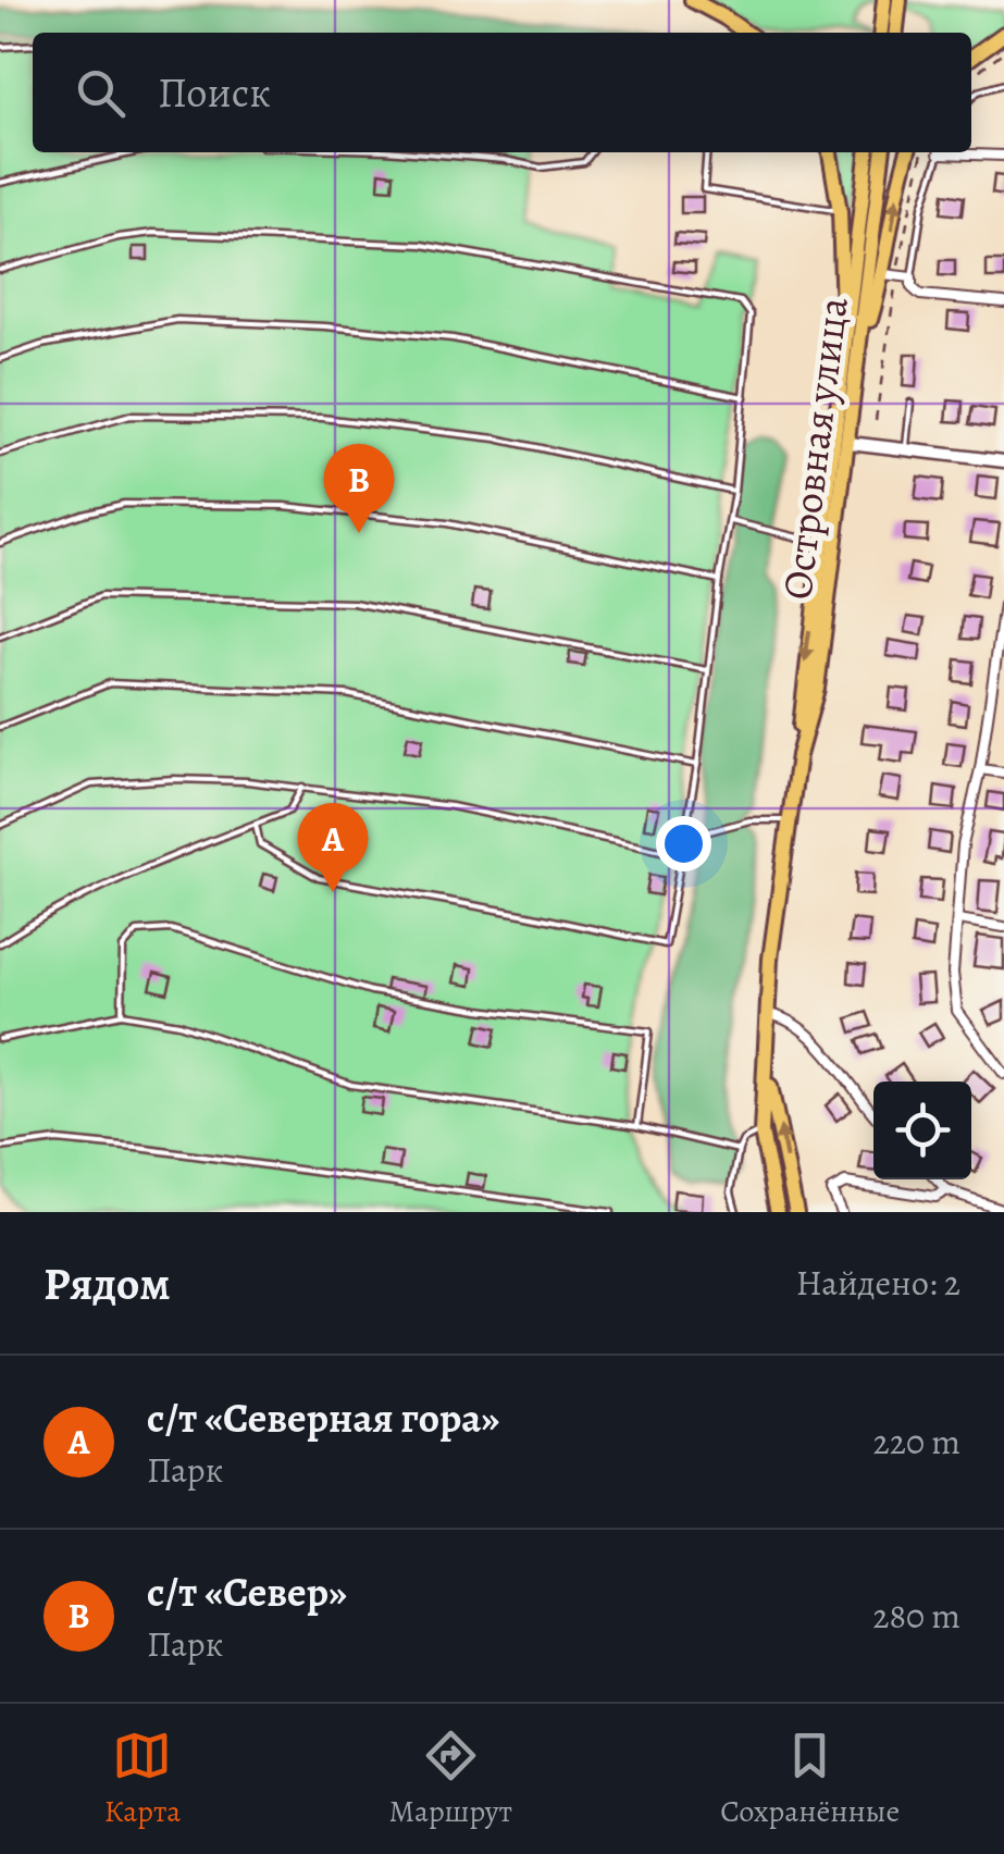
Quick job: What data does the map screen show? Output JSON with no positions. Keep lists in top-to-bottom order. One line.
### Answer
{"streets":{"main road":["Островная улица"]},"page":{"search":"Поиск","pins":["B","A"],"heading":["Рядом","Найдено: 2"],"list":[{"mark":"A","name":"с/т «Северная гора»","note":"Парк","value":"220 m"},{"mark":"B","name":"с/т «Север»","note":"Парк","value":"280 m"}],"nav":["Карта","Маршрут","Сохранённые"]}}
